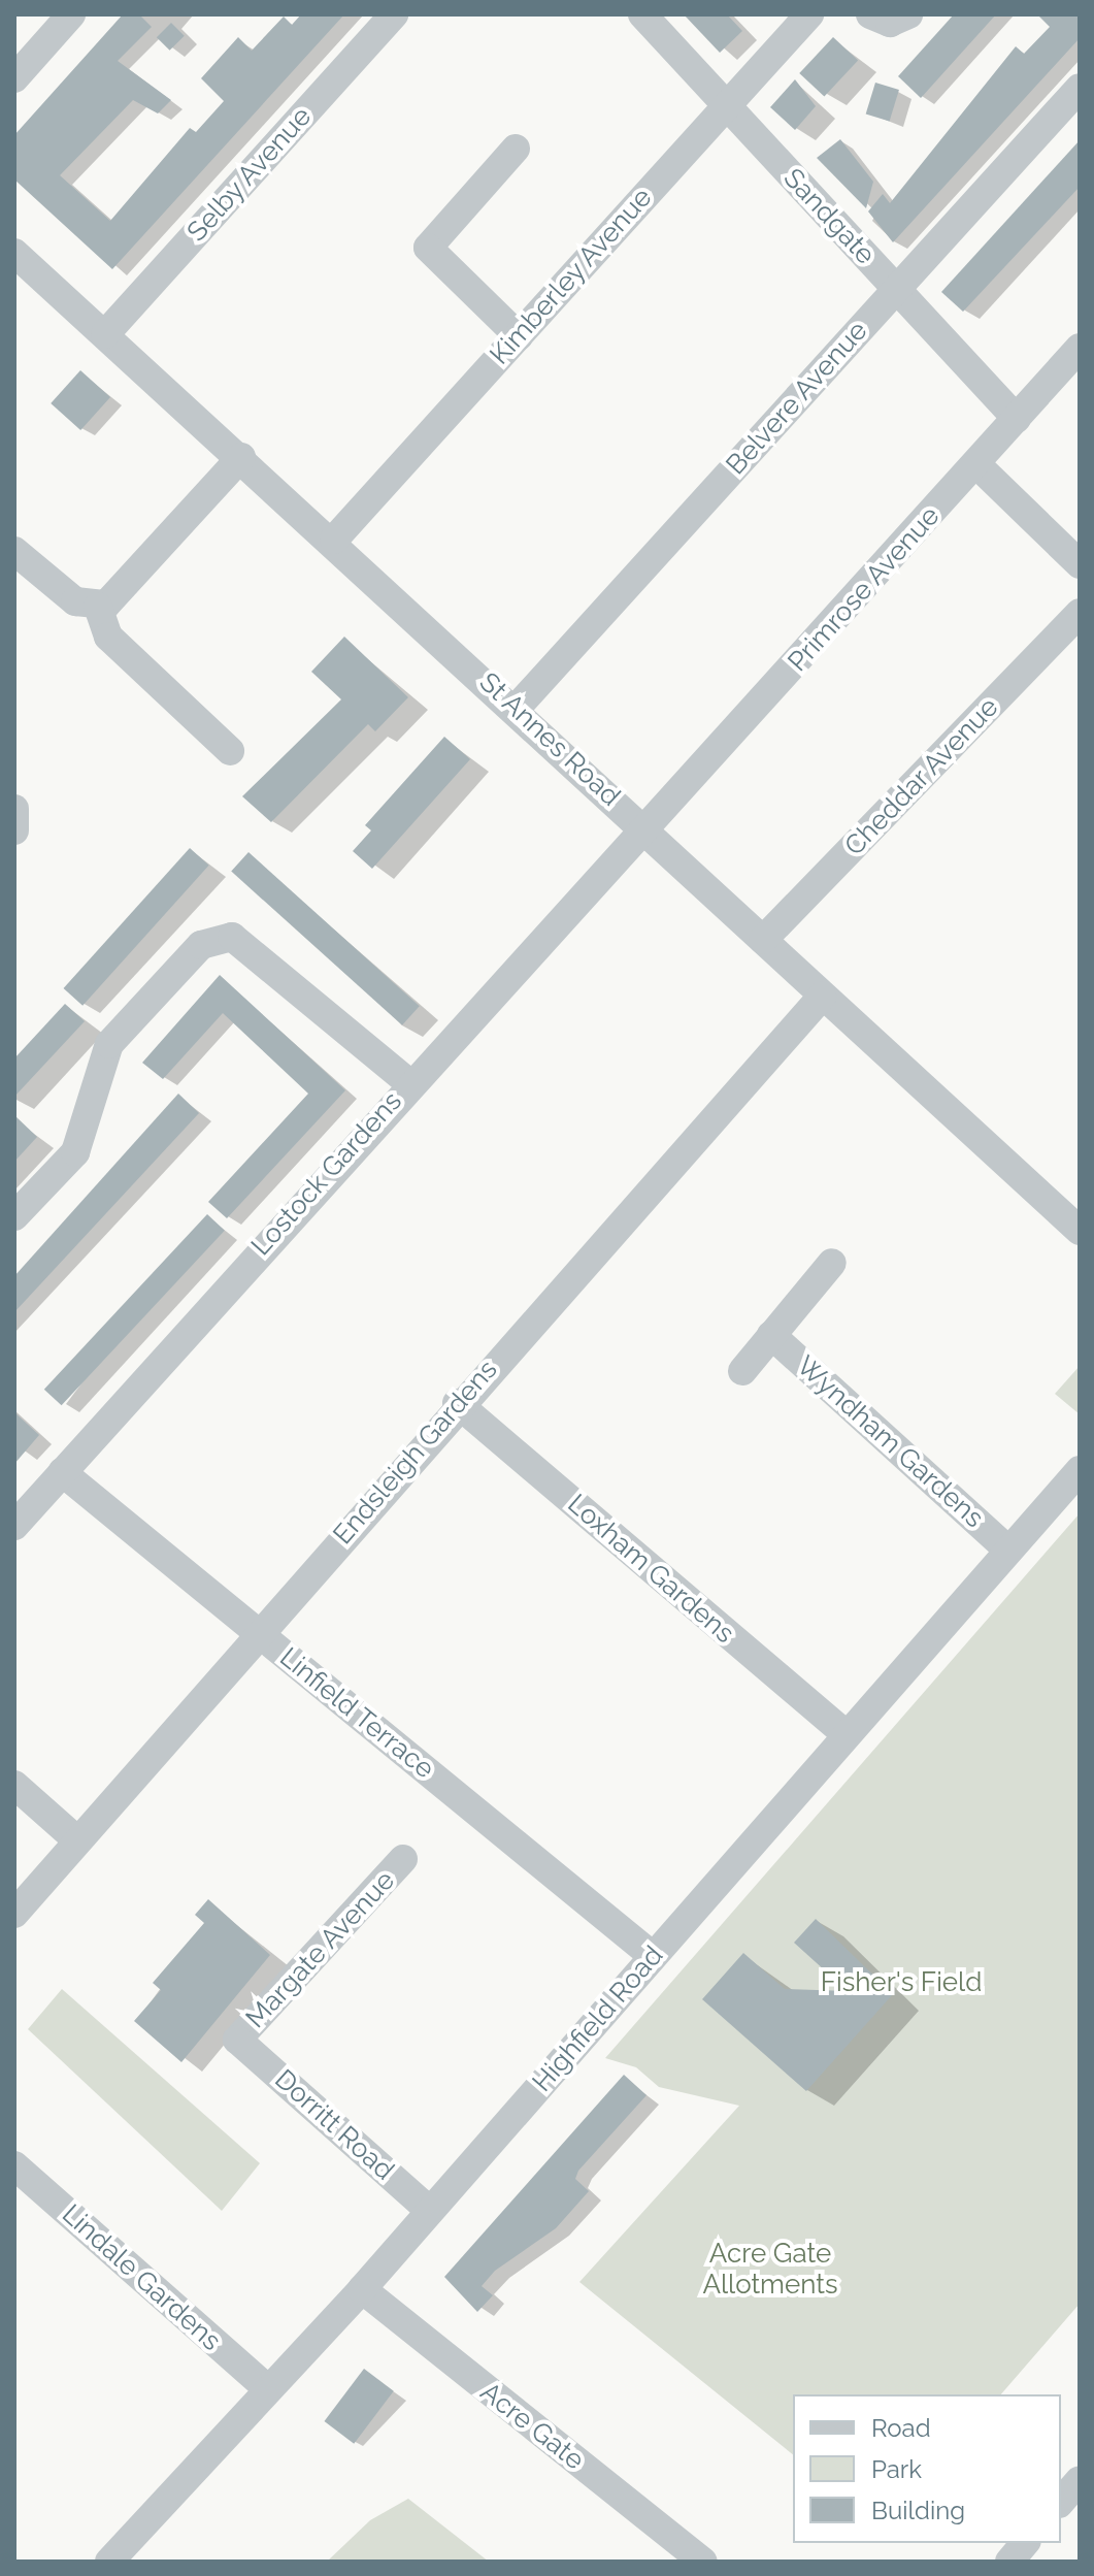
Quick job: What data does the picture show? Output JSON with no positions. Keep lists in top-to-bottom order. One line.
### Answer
{"streets":{"street":["Selby Avenue","Sandgate","Kimberley Avenue","Belvere Avenue","Primrose Avenue","St Annes Road","Cheddar Avenue","Lostock Gardens","Wyndham Gardens","Endsleigh Gardens","Loxham Gardens","Linfield Terrace","Margate Avenue","Highfield Road","Dorritt Road","Lindale Gardens","Acre Gate"]},"crossings":[["Selby Avenue","St Annes Road"],["Sandgate","Kimberley Avenue"],["Sandgate","Belvere Avenue"],["Sandgate","Primrose Avenue"],["Kimberley Avenue","St Annes Road"],["Belvere Avenue","St Annes Road"],["Primrose Avenue","St Annes Road"],["Primrose Avenue","Lostock Gardens"],["St Annes Road","Cheddar Avenue"],["St Annes Road","Lostock Gardens"],["St Annes Road","Endsleigh Gardens"],["Lostock Gardens","Linfield Terrace"],["Wyndham Gardens","Highfield Road"],["Endsleigh Gardens","Loxham Gardens"],["Endsleigh Gardens","Linfield Terrace"],["Loxham Gardens","Highfield Road"],["Linfield Terrace","Highfield Road"],["Margate Avenue","Dorritt Road"],["Highfield Road","Dorritt Road"],["Highfield Road","Lindale Gardens"],["Highfield Road","Acre Gate"]],"parks":["Fisher's Field","Acre Gate Allotments"],"legend":["Road","Park","Building"]}
